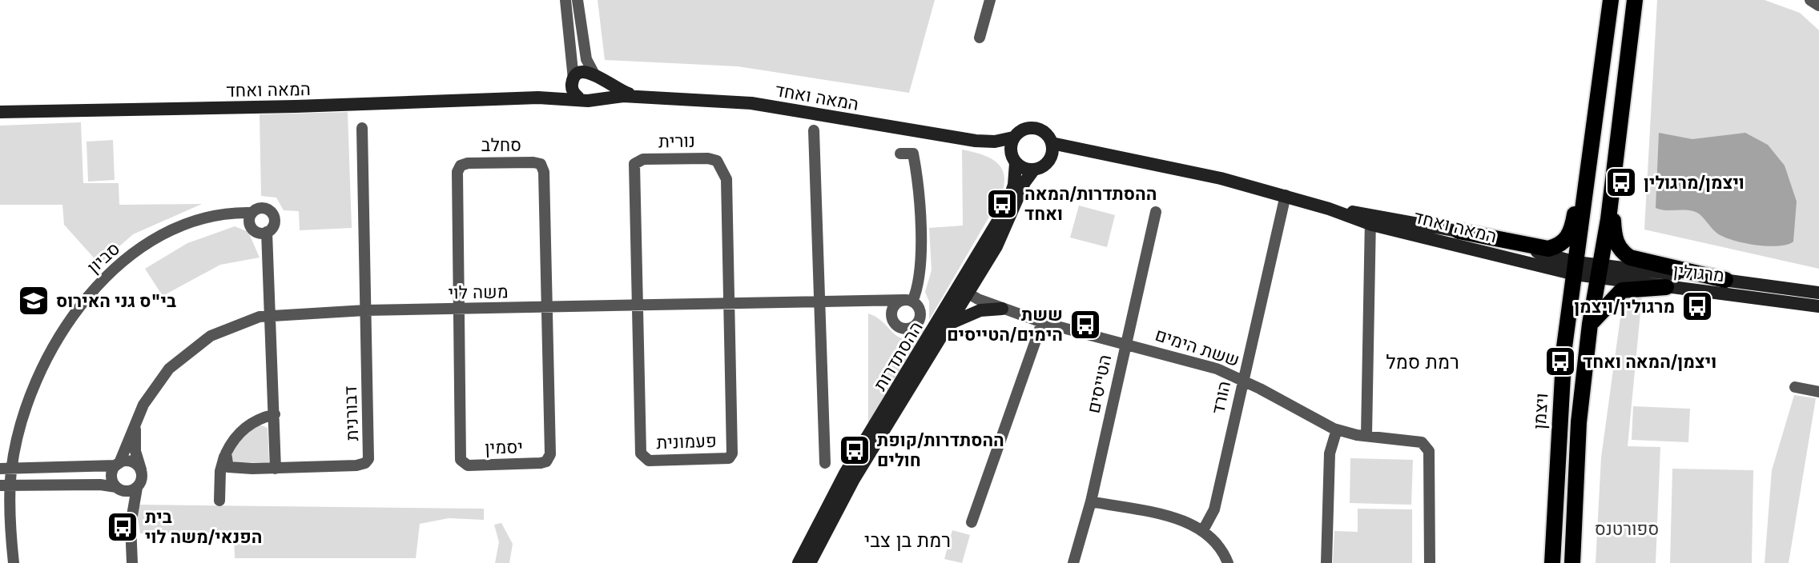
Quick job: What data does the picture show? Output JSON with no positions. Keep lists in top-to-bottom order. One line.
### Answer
{"streets":{"main road":["ויצמן"],"street":["המאה ואחד","נורית","סחלב","סביון","מרגולין","משה לוי","ששת הימים","ההסתדרות","הטייסים","הורד","דבורנית","פעמונית","יסמין"]},"crossings":[["המאה ואחד","מרגולין"],["המאה ואחד","ההסתדרות"],["המאה ואחד","הורד"],["המאה ואחד","ויצמן"],["נורית","משה לוי"],["נורית","פעמונית"],["סחלב","משה לוי"],["סחלב","יסמין"],["מרגולין","ויצמן"],["משה לוי","דבורנית"],["משה לוי","פעמונית"],["משה לוי","יסמין"],["ששת הימים","ההסתדרות"],["ששת הימים","הטייסים"],["ששת הימים","הורד"]],"districts":["רמת סמל","רמת בן צבי"],"parks":["ספורטנס"],"places":{"bus stop":["ויצמן/מרגולין","ההסתדרות/המאה ואחד","מרגולין/ויצמן","ששת הימים/הטייסים","ויצמן/המאה ואחד","ההסתדרות/קופת חולים","בית הפנאי/משה לוי"],"school or university":["בי\"ס גני האירוס"]}}
